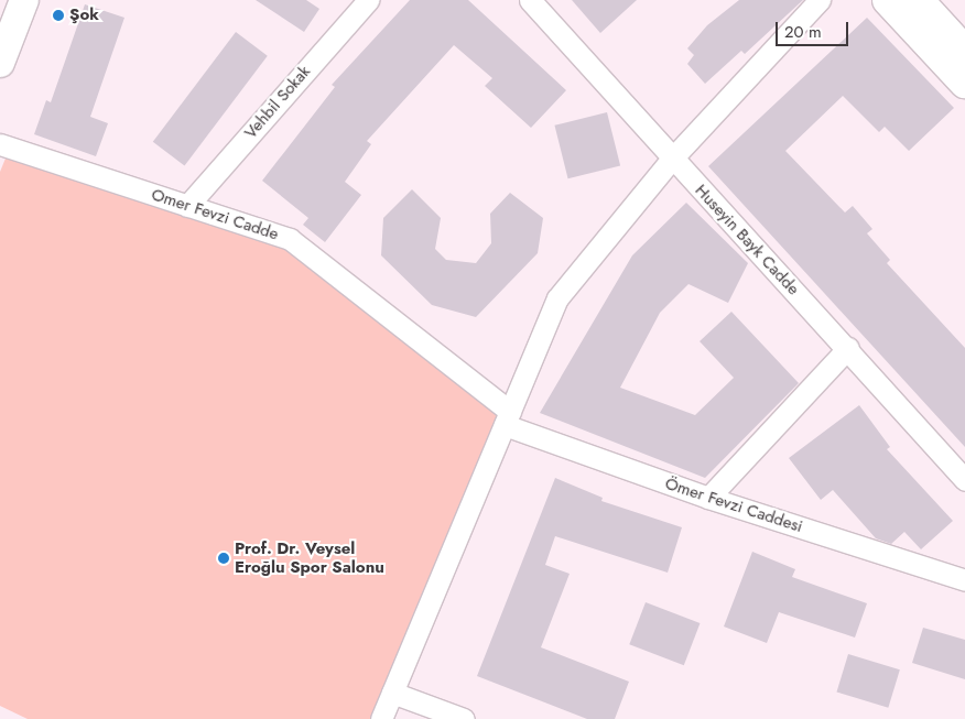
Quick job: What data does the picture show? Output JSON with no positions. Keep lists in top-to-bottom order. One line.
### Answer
{"streets":{"street":["Vehbil Sokak","Omer Fevzi Cadde","Huseyin Bayk Cadde","Ömer Fevzi Caddesi"]},"crossings":[["Vehbil Sokak","Omer Fevzi Cadde"],["Omer Fevzi Cadde","Ömer Fevzi Caddesi"]],"places":["Şok","Prof. Dr. Veysel Eroğlu Spor Salonu"],"scale_bar":"20 m"}
